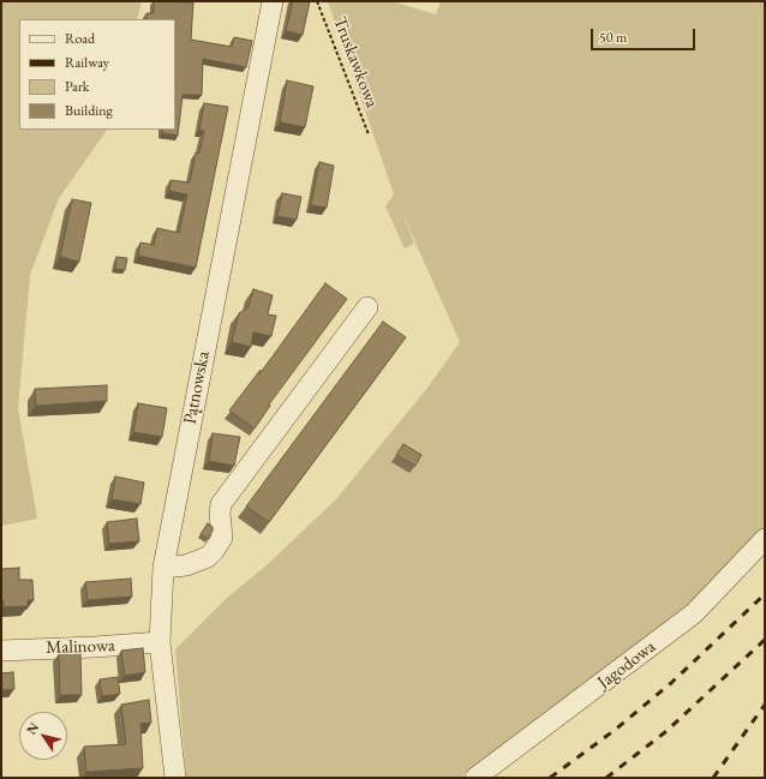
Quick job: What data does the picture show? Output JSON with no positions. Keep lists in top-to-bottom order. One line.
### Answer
{"streets":{"street":["Pątnowska","Malinowa","Jagodowa"],"path":["Truskawkowa"]},"crossings":[["Pątnowska","Malinowa"]],"legend":["Road","Railway","Park","Building"],"scale_bar":"50 m","north":"top left"}
